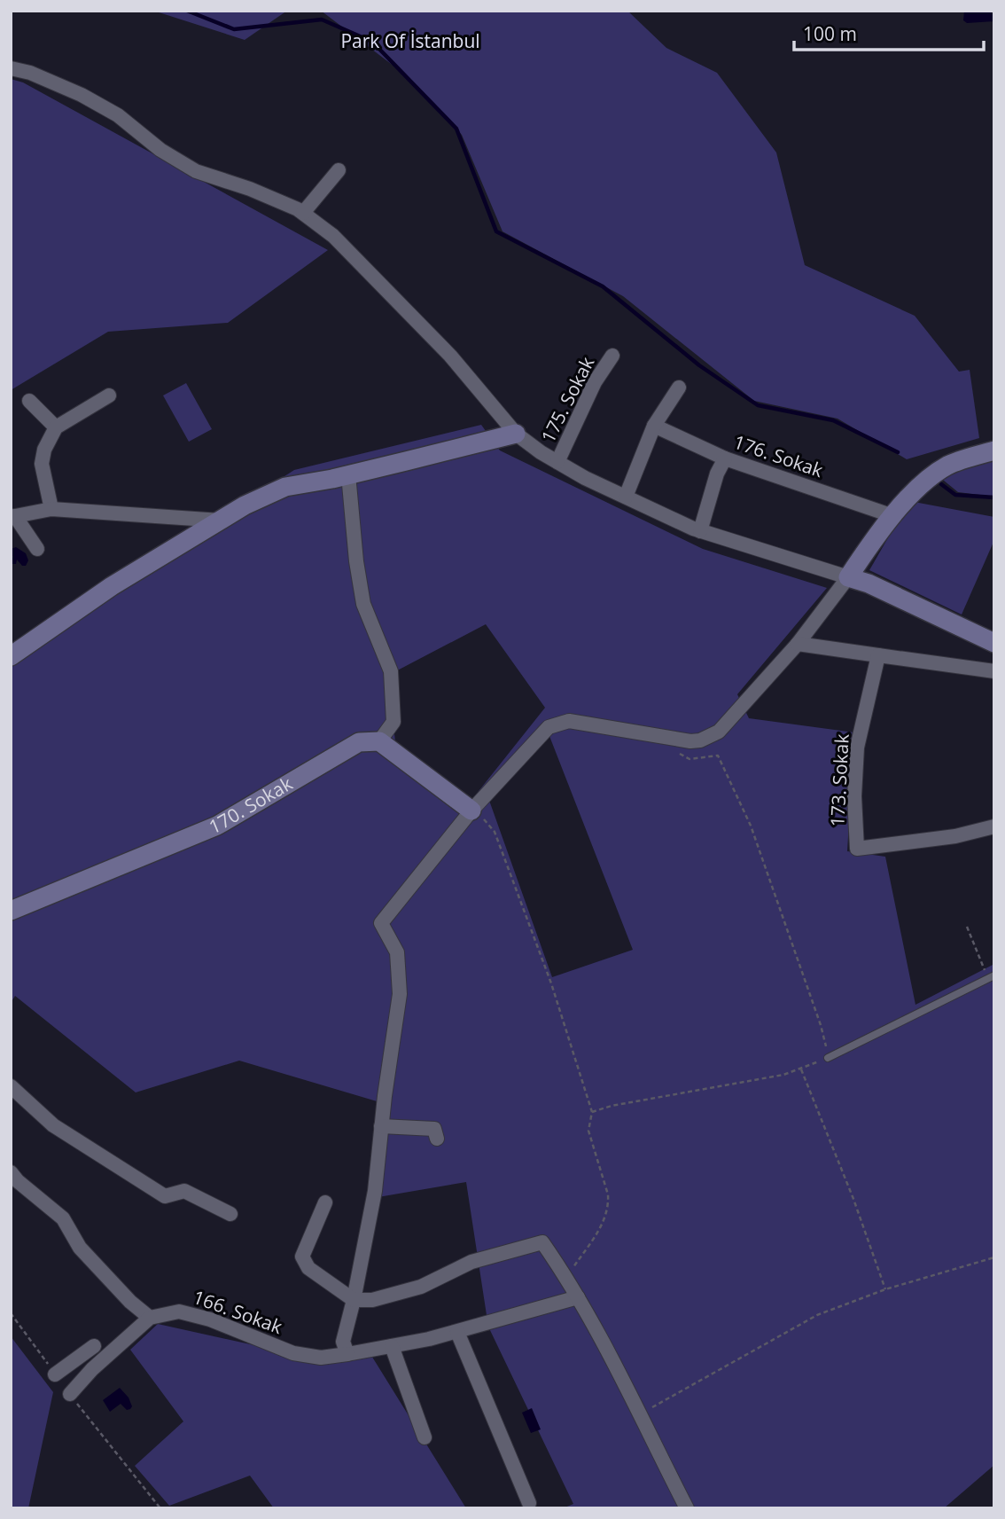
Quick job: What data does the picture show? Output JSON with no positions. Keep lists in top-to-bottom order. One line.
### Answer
{"streets":{"street":["175. Sokak","176. Sokak","173. Sokak","170. Sokak","166. Sokak"]},"parks":["Park Of İstanbul"],"scale_bar":"100 m"}
